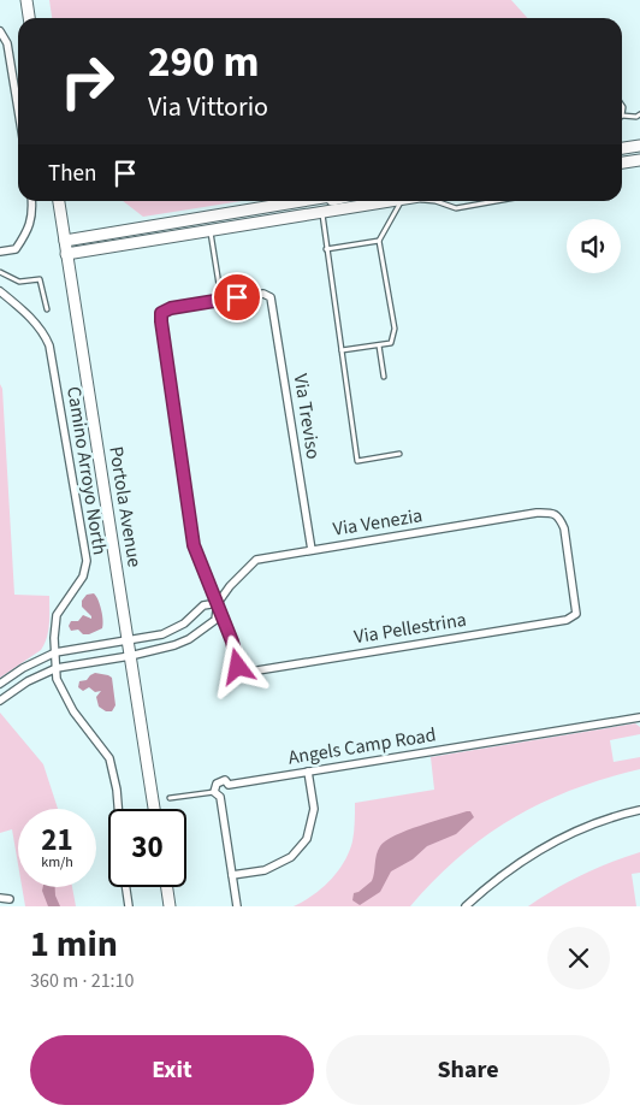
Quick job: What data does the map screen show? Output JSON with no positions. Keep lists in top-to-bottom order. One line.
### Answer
{"streets":{"street":["Via Treviso","Camino Arroyo North","Portola Avenue","Via Venezia","Via Pellestrina","Angels Camp Road"]},"crossings":[["Via Treviso","Via Venezia"],["Camino Arroyo North","Via Venezia"],["Portola Avenue","Via Venezia"],["Via Venezia","Via Pellestrina"]],"page":{"turn":["290 m","Via Vittorio"],"then":"Then","speed":"21 km/h","limit":"30","heading":["1 min","360 m · 21:10"],"buttons":["Exit","Share"]}}
